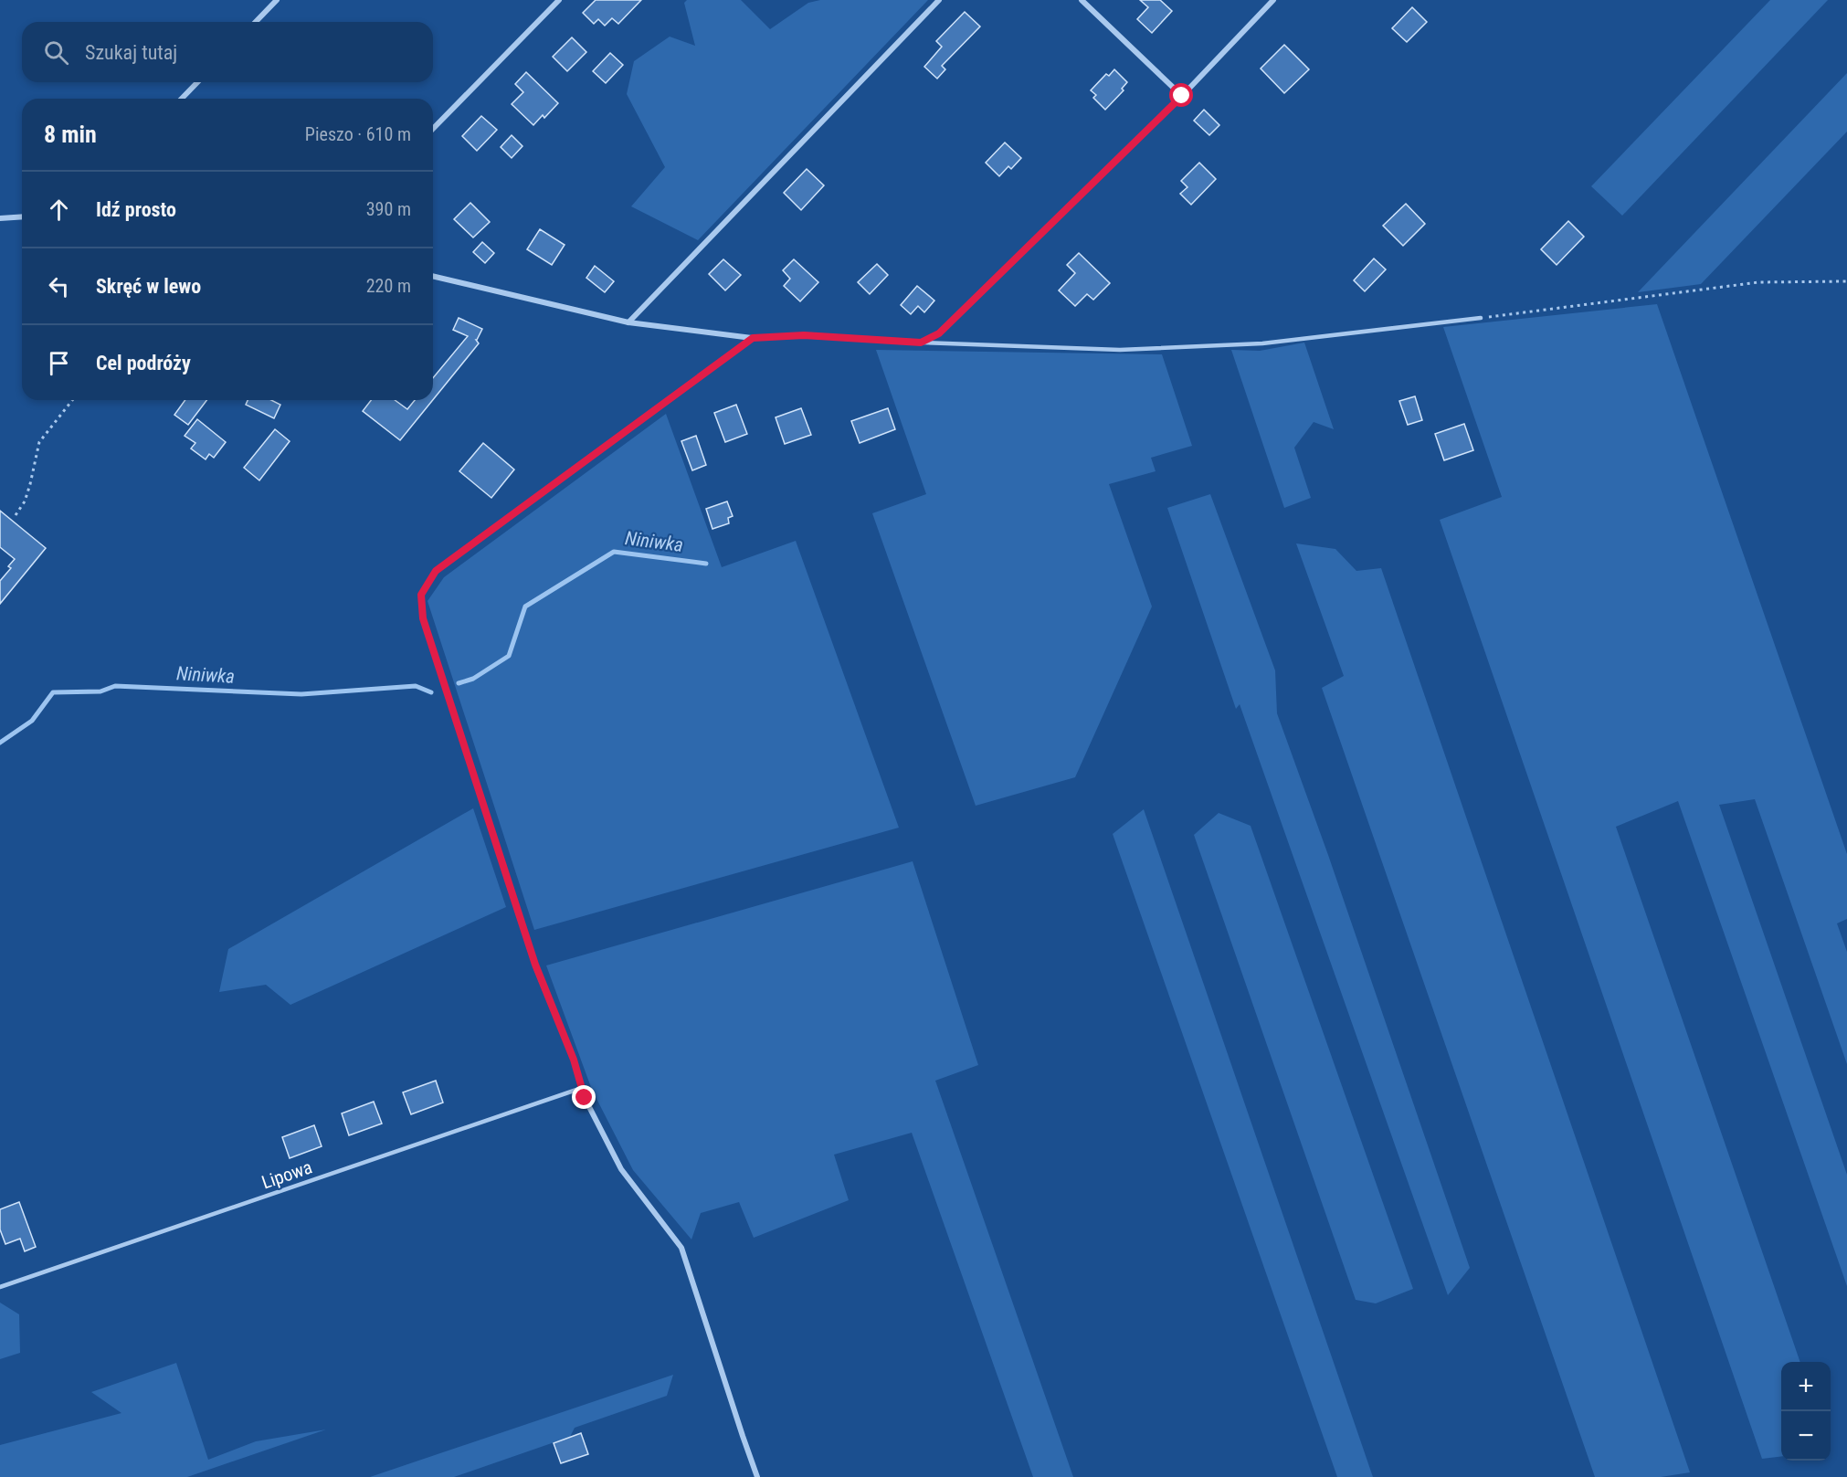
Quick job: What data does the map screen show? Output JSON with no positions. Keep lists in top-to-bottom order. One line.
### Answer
{"streets":{"lane":["Lipowa"]},"water":["Niniwka"],"page":{"search":"Szukaj tutaj","heading":["8 min","Pieszo · 610 m"],"list":[["Idź prosto","390 m"],["Skręć w lewo","220 m"],"Cel podróży"],"map_buttons":["+","−"]}}
